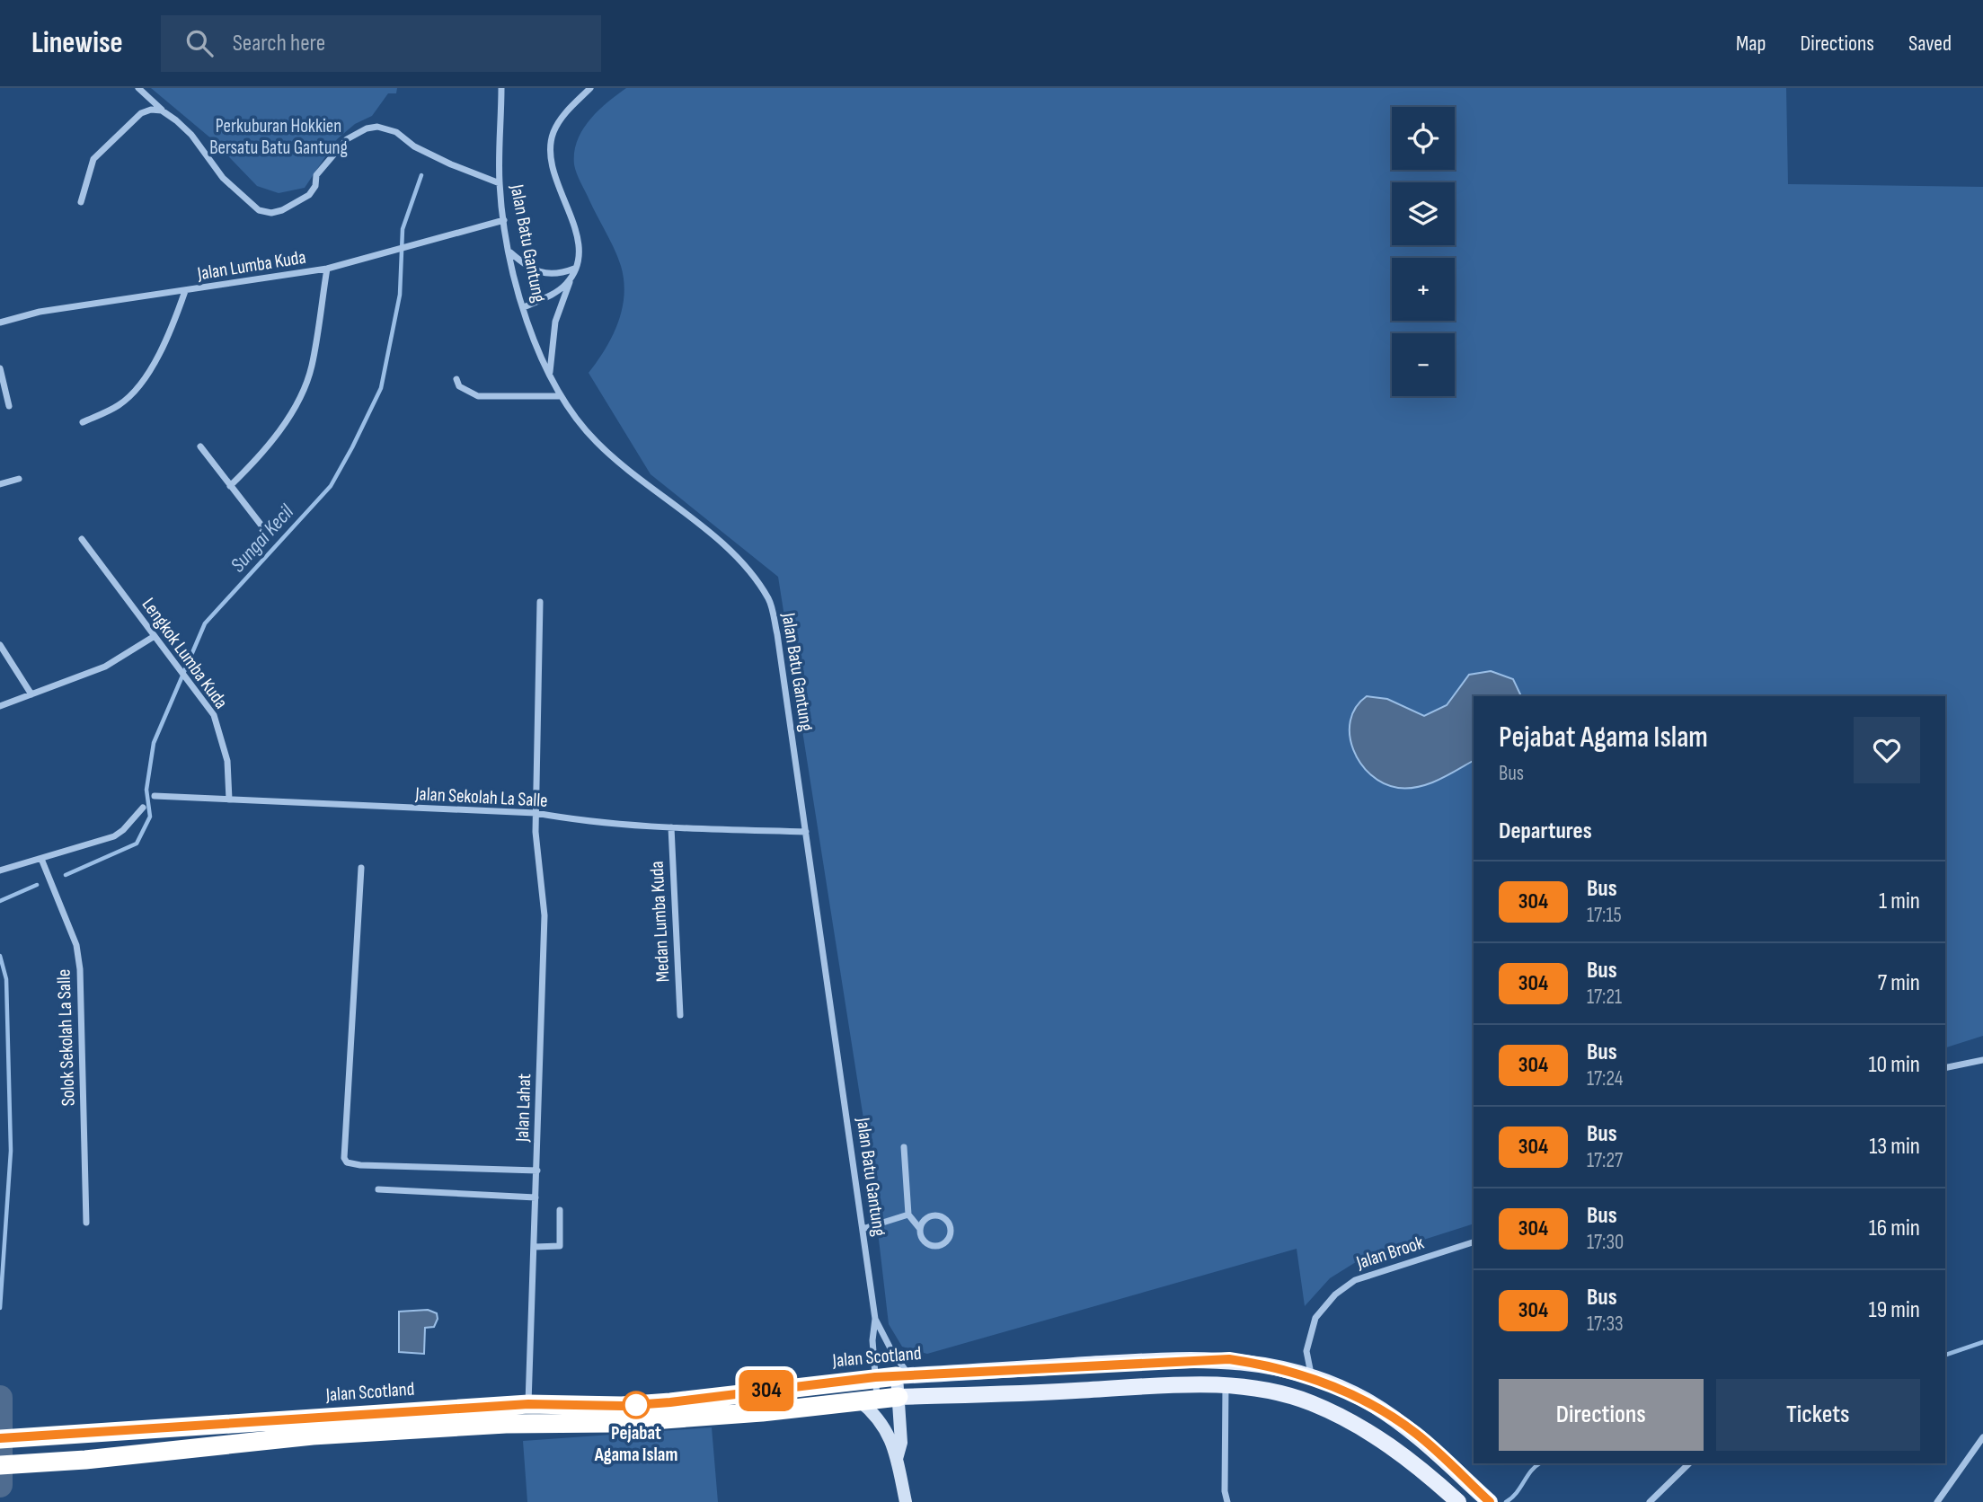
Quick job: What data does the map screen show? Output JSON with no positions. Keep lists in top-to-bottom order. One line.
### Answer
{"streets":{"highway":["Jalan Scotland"],"street":["Jalan Batu Gantung","Jalan Lumba Kuda","Lengkok Lumba Kuda","Jalan Sekolah La Salle","Medan Lumba Kuda","Solok Sekolah La Salle","Jalan Lahat","Jalan Brook"]},"crossings":[["Jalan Batu Gantung","Jalan Lumba Kuda"],["Jalan Batu Gantung","Jalan Sekolah La Salle"],["Jalan Batu Gantung","Jalan Scotland"],["Lengkok Lumba Kuda","Jalan Sekolah La Salle"],["Jalan Sekolah La Salle","Medan Lumba Kuda"],["Jalan Sekolah La Salle","Jalan Lahat"],["Jalan Lahat","Jalan Scotland"],["Jalan Brook","Jalan Scotland"]],"water":["Sungai Kecil"],"parks":["Perkuburan Hokkien Bersatu Batu Gantung"],"places":["Pejabat Agama Islam"],"lines":["bus line 304"],"page":{"header":"Linewise","search":"Search here","nav":["Map","Directions","Saved"],"on_map":"304","map_buttons":["+","−"],"heading":[["Pejabat Agama Islam","Bus"],"Departures"],"list":[{"mark":"304","name":"Bus","note":"17:15","value":"1 min"},{"mark":"304","name":"Bus","note":"17:21","value":"7 min"},{"mark":"304","name":"Bus","note":"17:24","value":"10 min"},{"mark":"304","name":"Bus","note":"17:27","value":"13 min"},{"mark":"304","name":"Bus","note":"17:30","value":"16 min"},{"mark":"304","name":"Bus","note":"17:33","value":"19 min"}],"buttons":["Directions","Tickets"]}}
